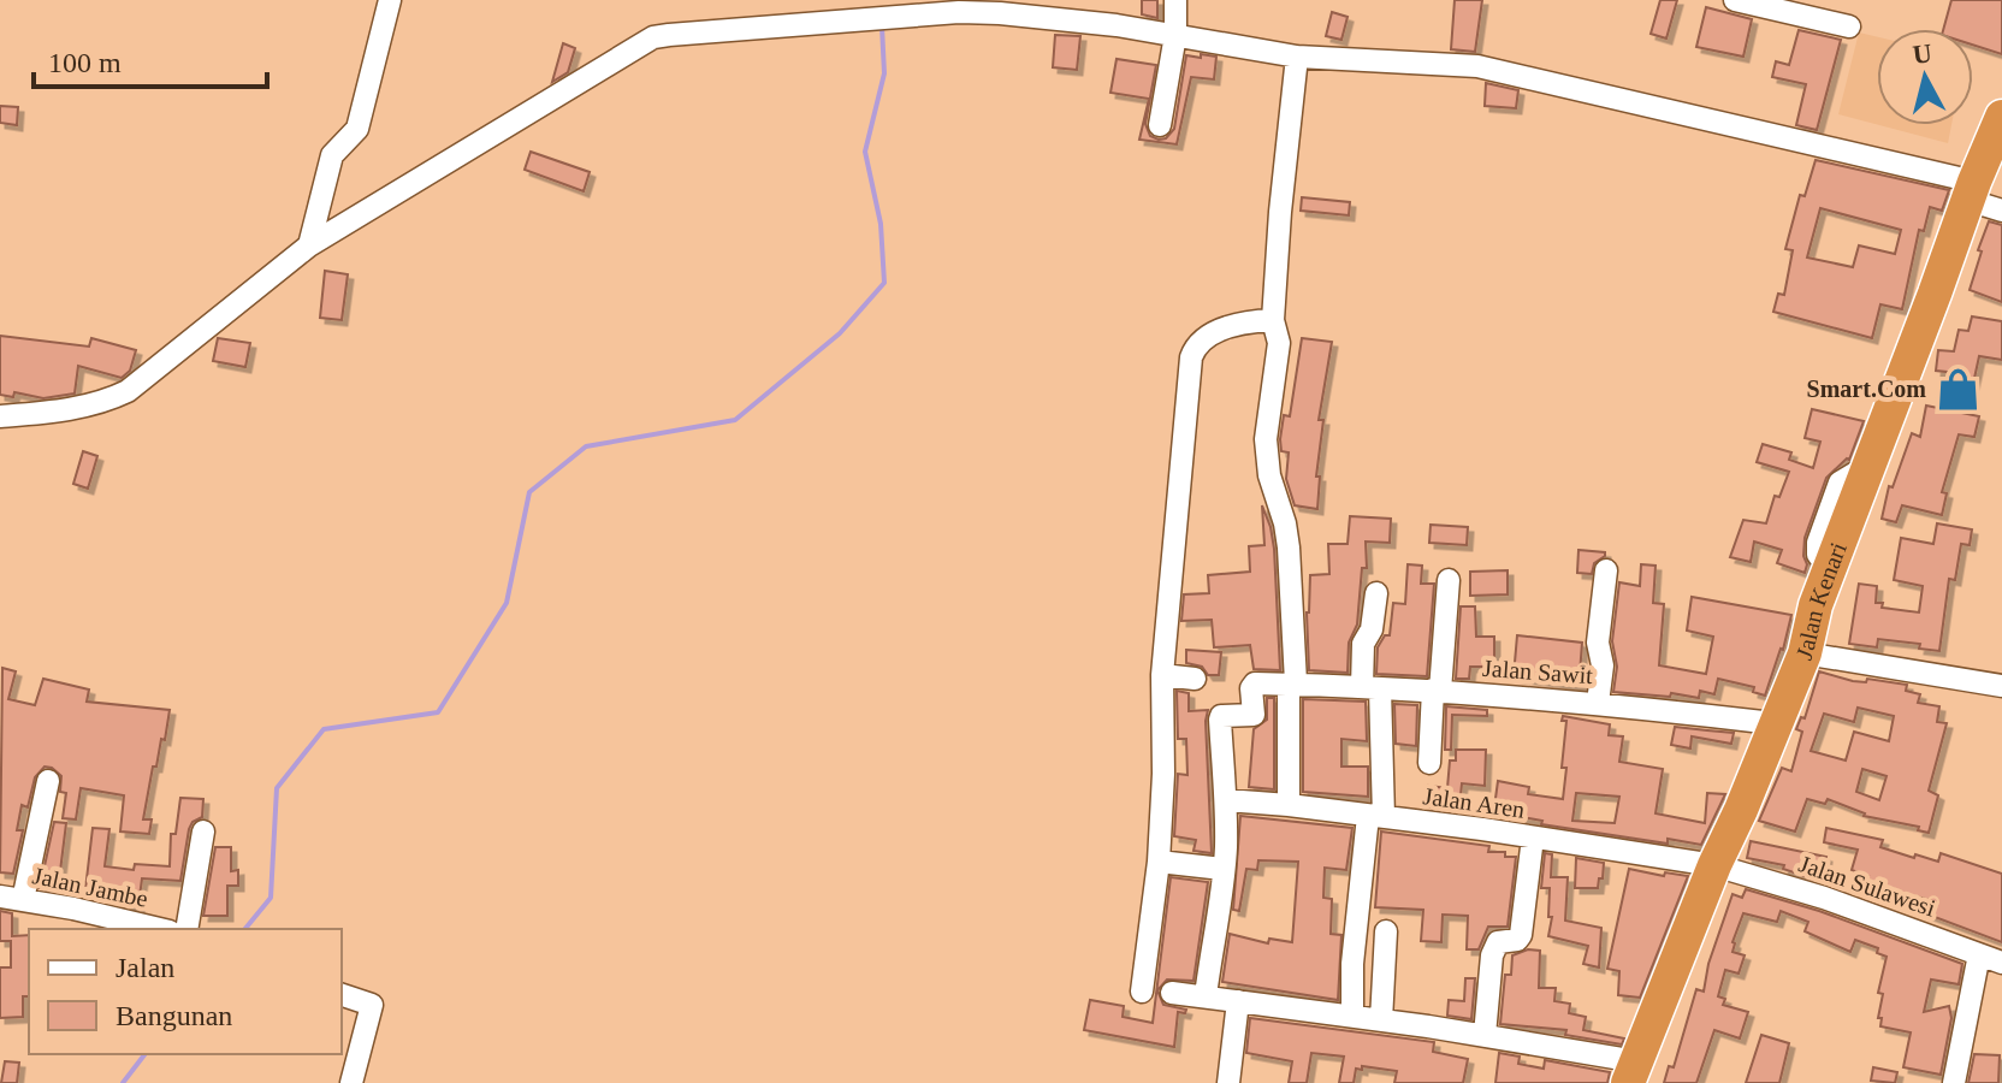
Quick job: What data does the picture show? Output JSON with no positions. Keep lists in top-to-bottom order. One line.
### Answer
{"streets":{"highway":["Jalan Kenari"],"street":["Jalan Sawit","Jalan Aren","Jalan Sulawesi","Jalan Jambe"]},"crossings":[["Jalan Kenari","Jalan Sawit"],["Jalan Kenari","Jalan Aren"],["Jalan Kenari","Jalan Sulawesi"],["Jalan Aren","Jalan Sulawesi"]],"places":{"shop":["Smart.Com"]},"legend":["Jalan","Bangunan"],"scale_bar":"100 m","north":"top"}
